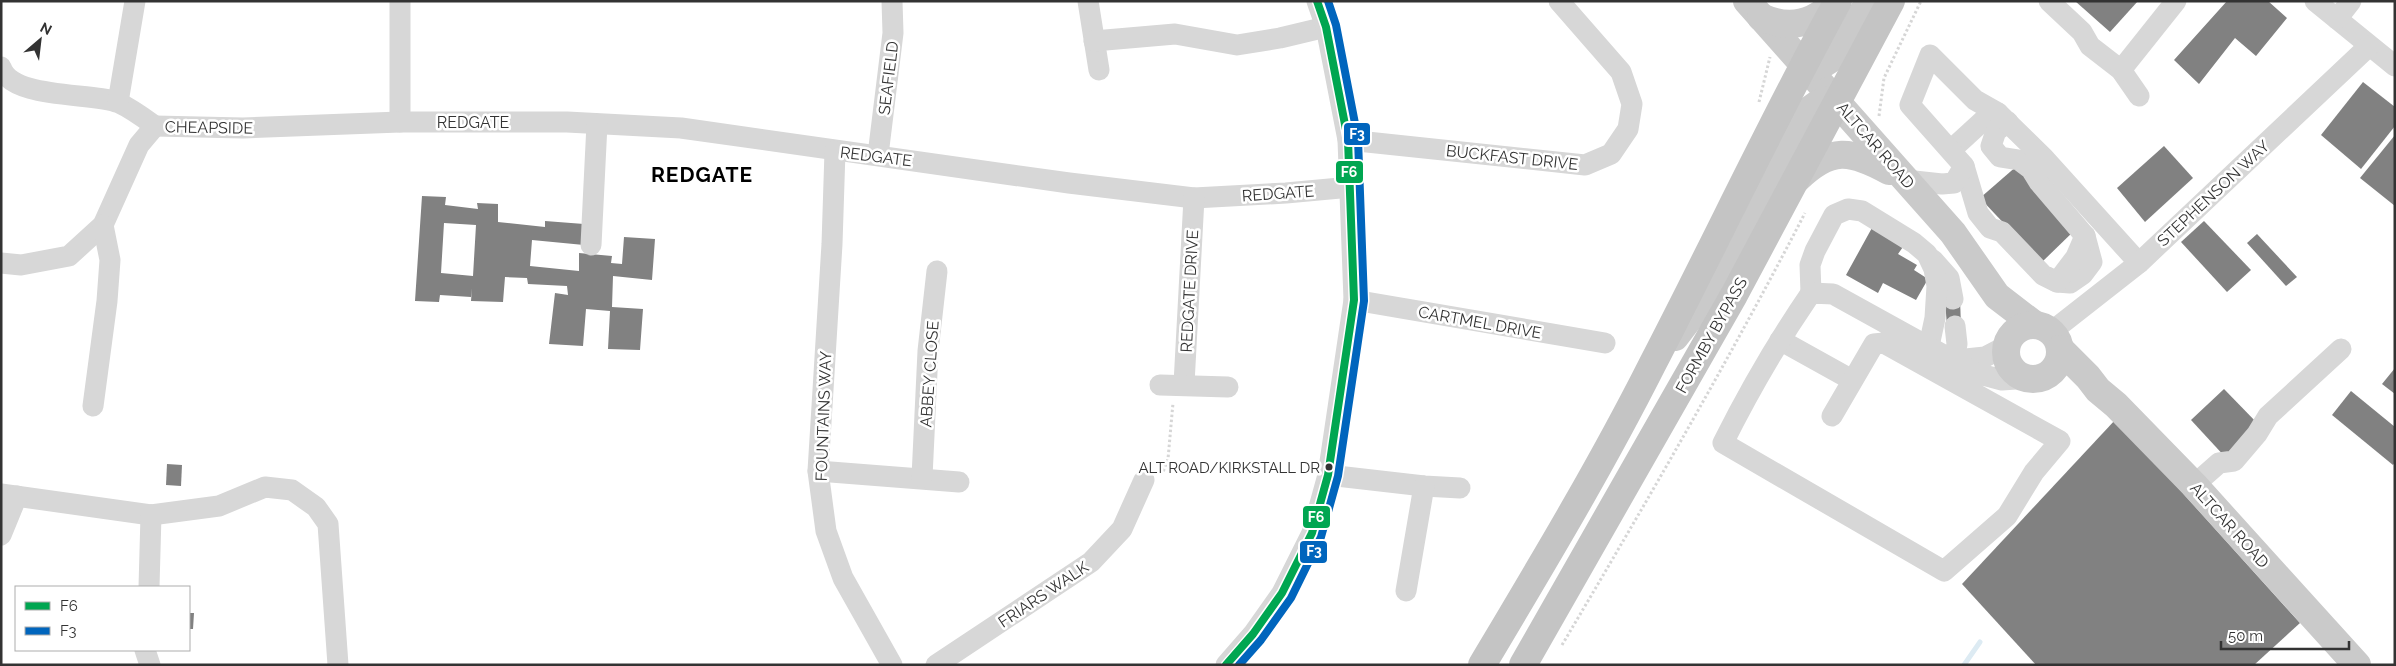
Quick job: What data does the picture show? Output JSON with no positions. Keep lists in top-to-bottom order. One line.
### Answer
{"streets":{"highway":["FORMBY BYPASS"],"main road":["ALTCAR ROAD"],"street":["SEAFIELD","REDGATE","CHEAPSIDE","BUCKFAST DRIVE","STEPHENSON WAY","REDGATE DRIVE","CARTMEL DRIVE","ABBEY CLOSE","FOUNTAINS WAY","FRIARS WALK"]},"crossings":[["SEAFIELD","REDGATE"],["REDGATE","CHEAPSIDE"],["REDGATE","REDGATE DRIVE"],["REDGATE","FOUNTAINS WAY"],["ALTCAR ROAD","STEPHENSON WAY"],["ALTCAR ROAD","FORMBY BYPASS"]],"districts":["REDGATE"],"places":["ALT ROAD/KIRKSTALL DR"],"lines":["transit line F6","transit line F3"],"legend":["F6","F3"],"scale_bar":"50 m","north":"top right"}
